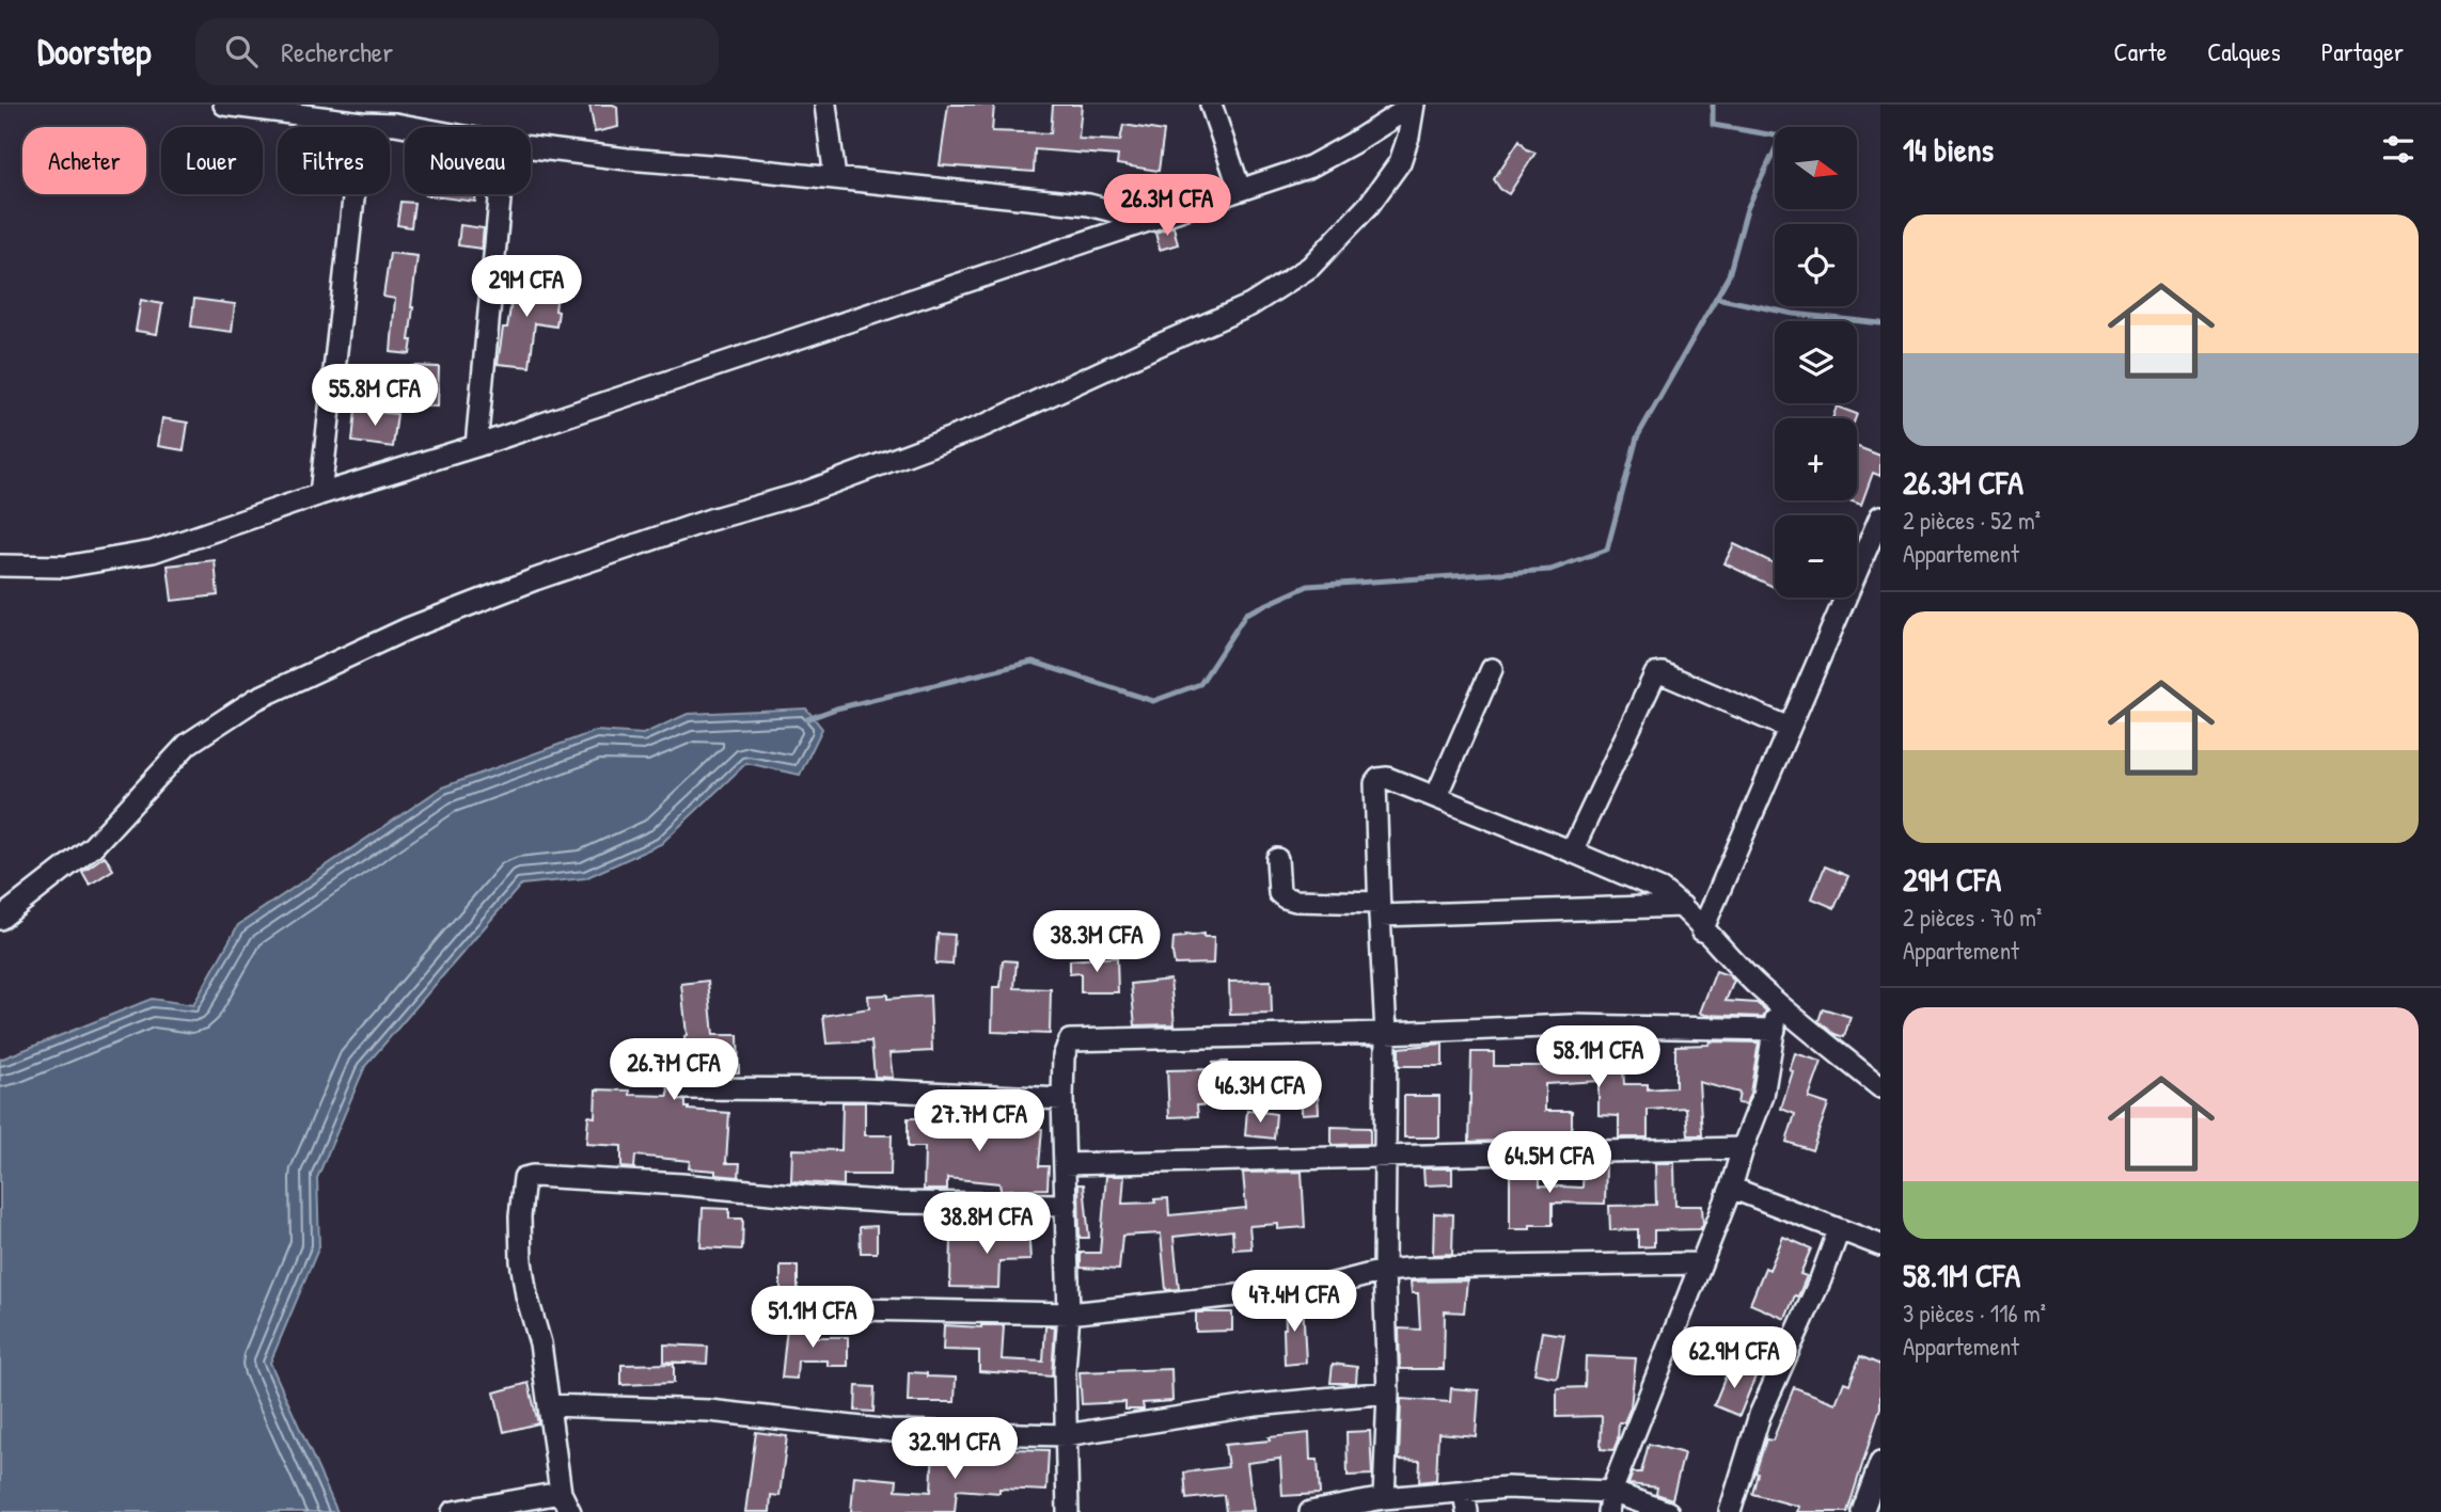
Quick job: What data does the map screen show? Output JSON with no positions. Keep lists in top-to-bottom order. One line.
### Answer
{"north":"right","page":{"header":"Doorstep","search":"Rechercher","nav":["Carte","Calques","Partager"],"heading":"14 biens","map_buttons":["+","−"],"chip":["Acheter","Louer","Filtres","Nouveau"],"price":["26.3M CFA","29M CFA","55.8M CFA","38.3M CFA","58.1M CFA","26.7M CFA","46.3M CFA","27.7M CFA","64.5M CFA","38.8M CFA","47.4M CFA","51.1M CFA","62.9M CFA","32.9M CFA"],"list":[{"name":"26.3M CFA","note":"2 pièces · 52 m² · Appartement"},{"name":"29M CFA","note":"2 pièces · 70 m² · Appartement"},{"name":"58.1M CFA","note":"3 pièces · 116 m² · Appartement"}]}}
